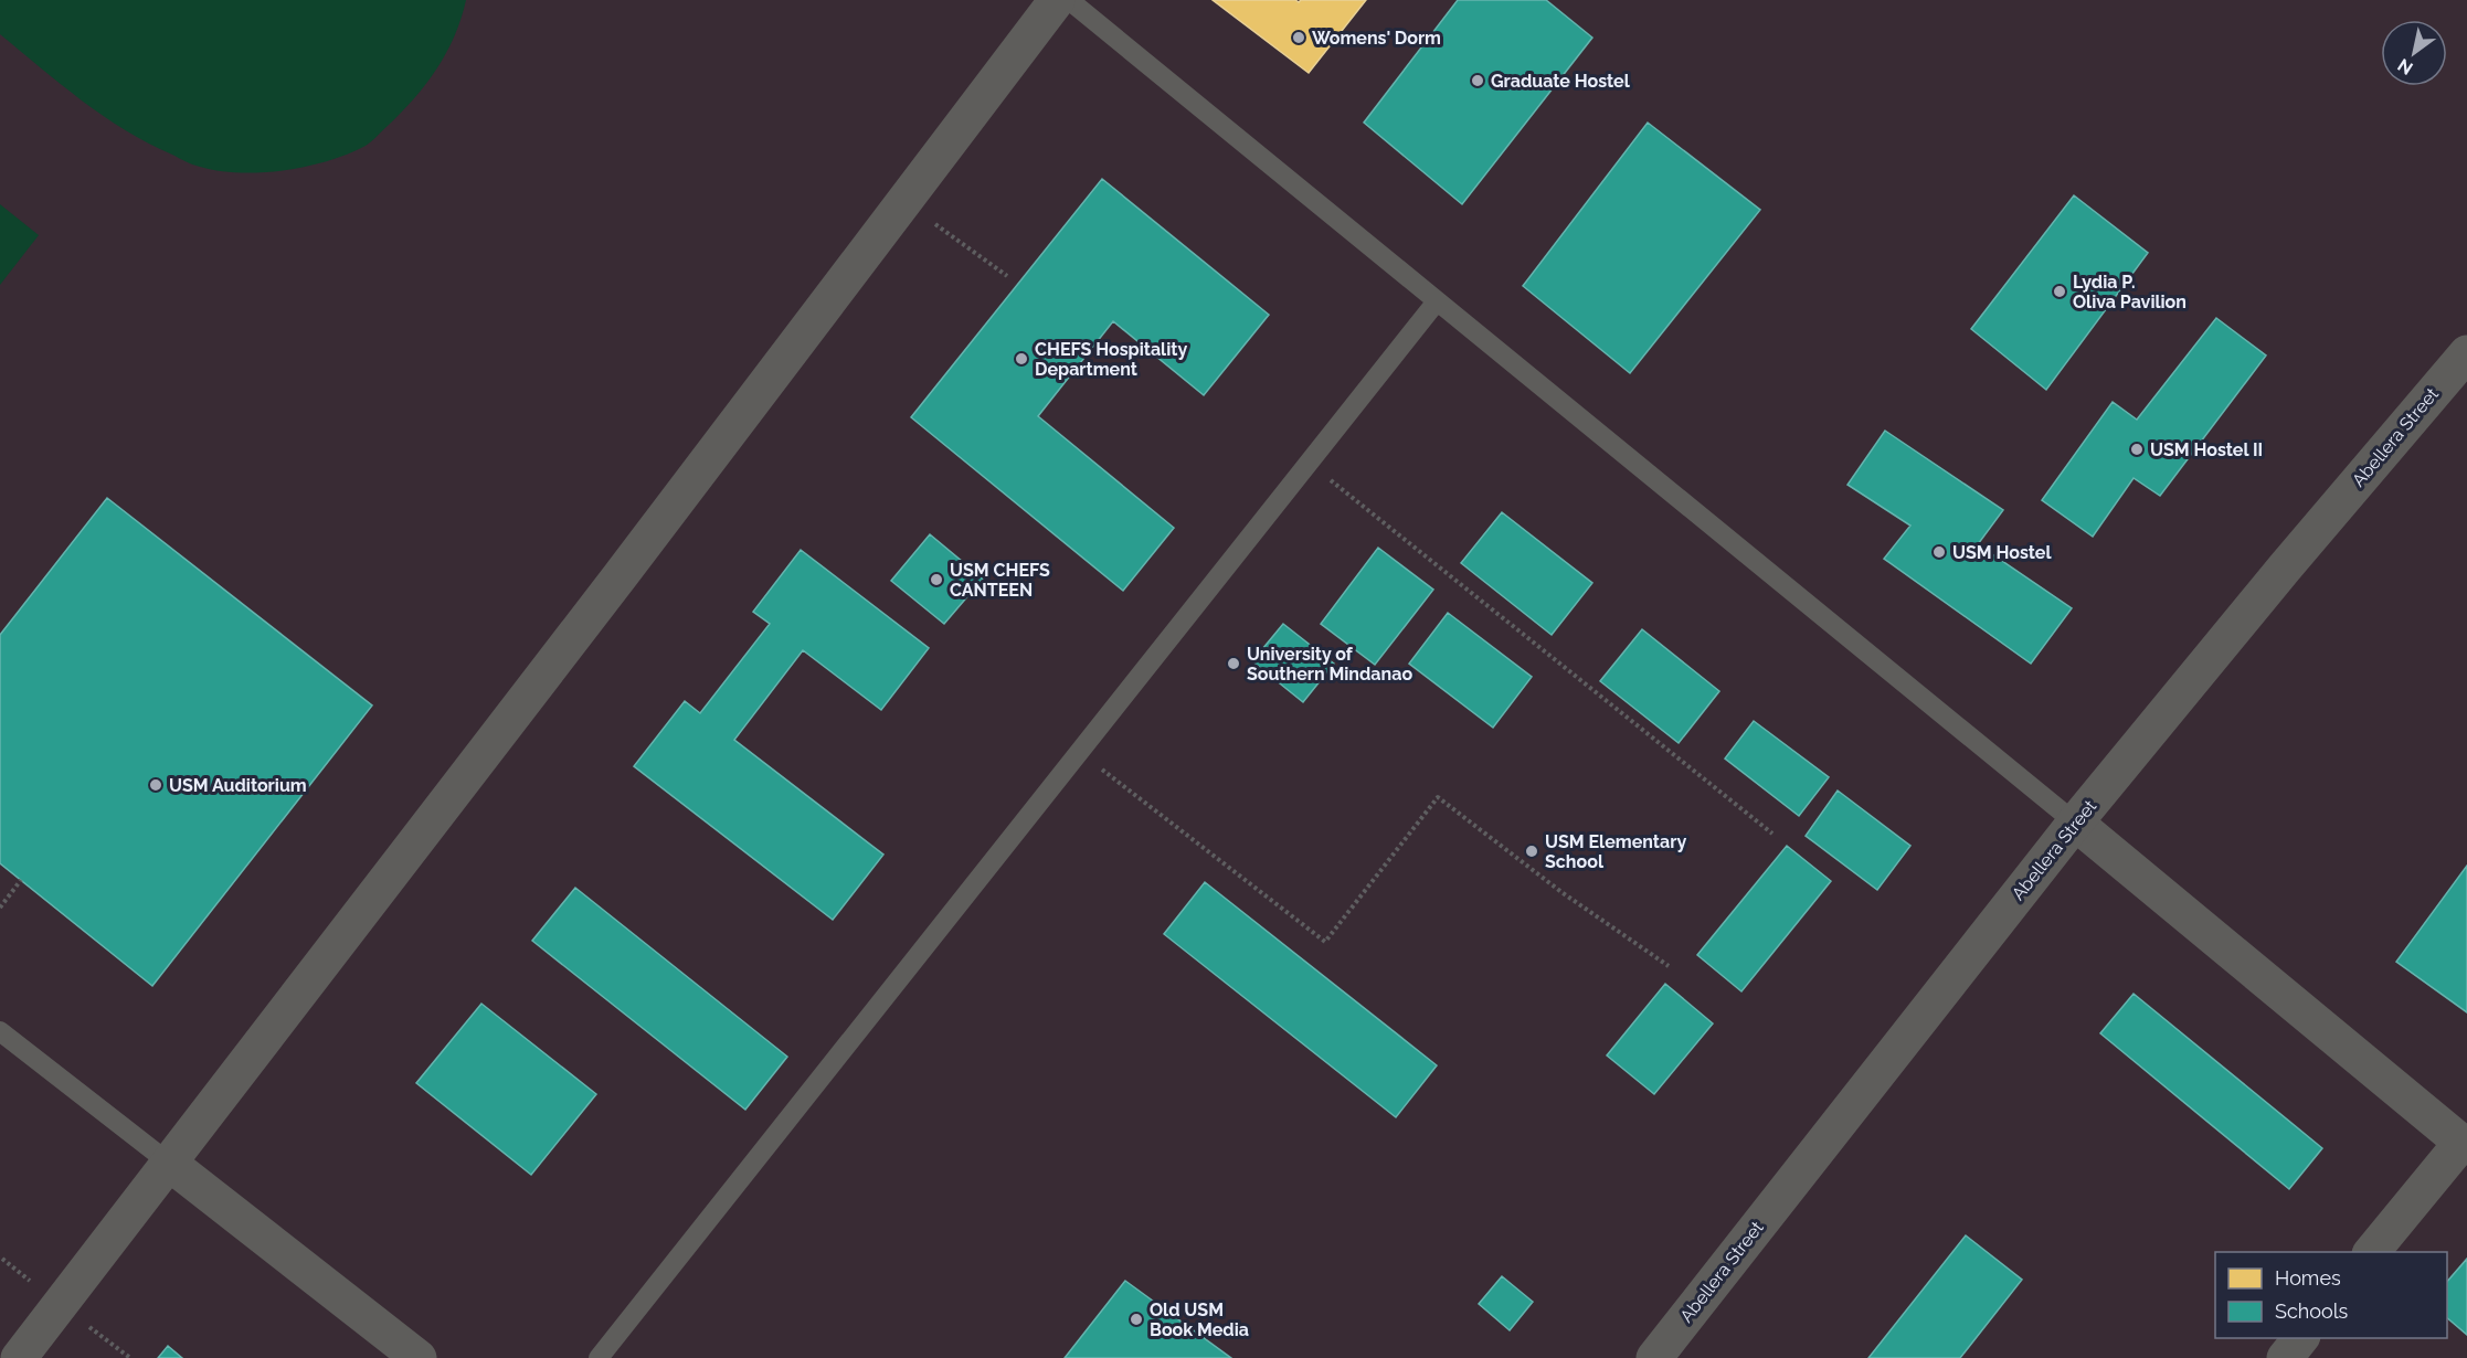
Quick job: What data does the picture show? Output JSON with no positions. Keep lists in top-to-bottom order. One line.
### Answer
{"streets":{"street":["Abellera Street"]},"places":["Womens' Dorm","Graduate Hostel","Lydia P. Oliva Pavilion","CHEFS Hospitality Department","USM Hostel II","USM Hostel","USM CHEFS CANTEEN","University of Southern Mindanao","USM Auditorium","USM Elementary School","Old USM Book Media"],"legend":["Homes","Schools"],"north":"bottom left"}
